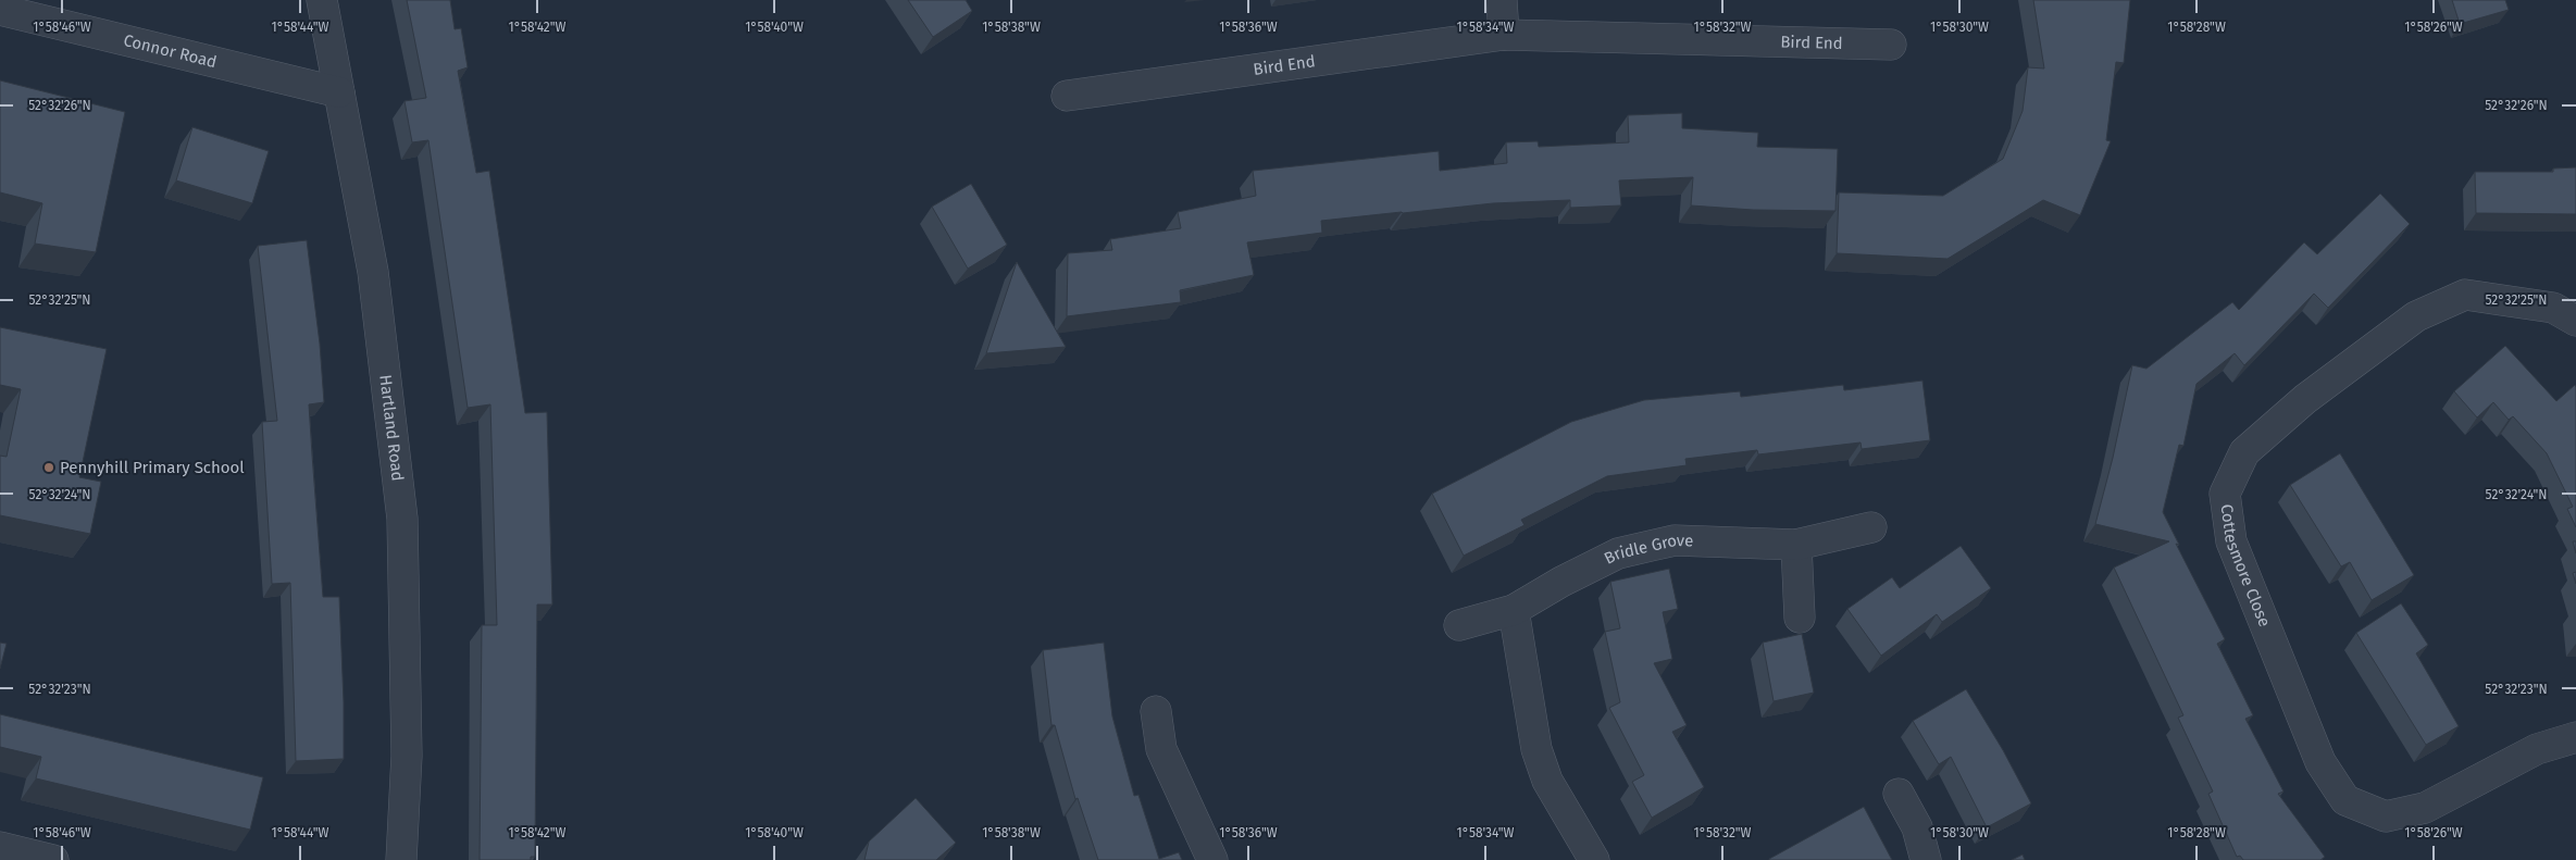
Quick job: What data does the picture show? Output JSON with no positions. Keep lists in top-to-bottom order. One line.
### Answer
{"streets":{"street":["Bird End","Connor Road","Hartland Road","Bridle Grove","Cottesmore Close"]},"crossings":[["Connor Road","Hartland Road"]],"places":["Pennyhill Primary School"],"coordinates":["1°58'46\"W","1°58'44\"W","1°58'42\"W","1°58'40\"W","1°58'38\"W","1°58'36\"W","1°58'34\"W","1°58'32\"W","1°58'30\"W","1°58'28\"W","1°58'26\"W","52°32'26\"N","52°32'25\"N","52°32'24\"N","52°32'23\"N"]}
